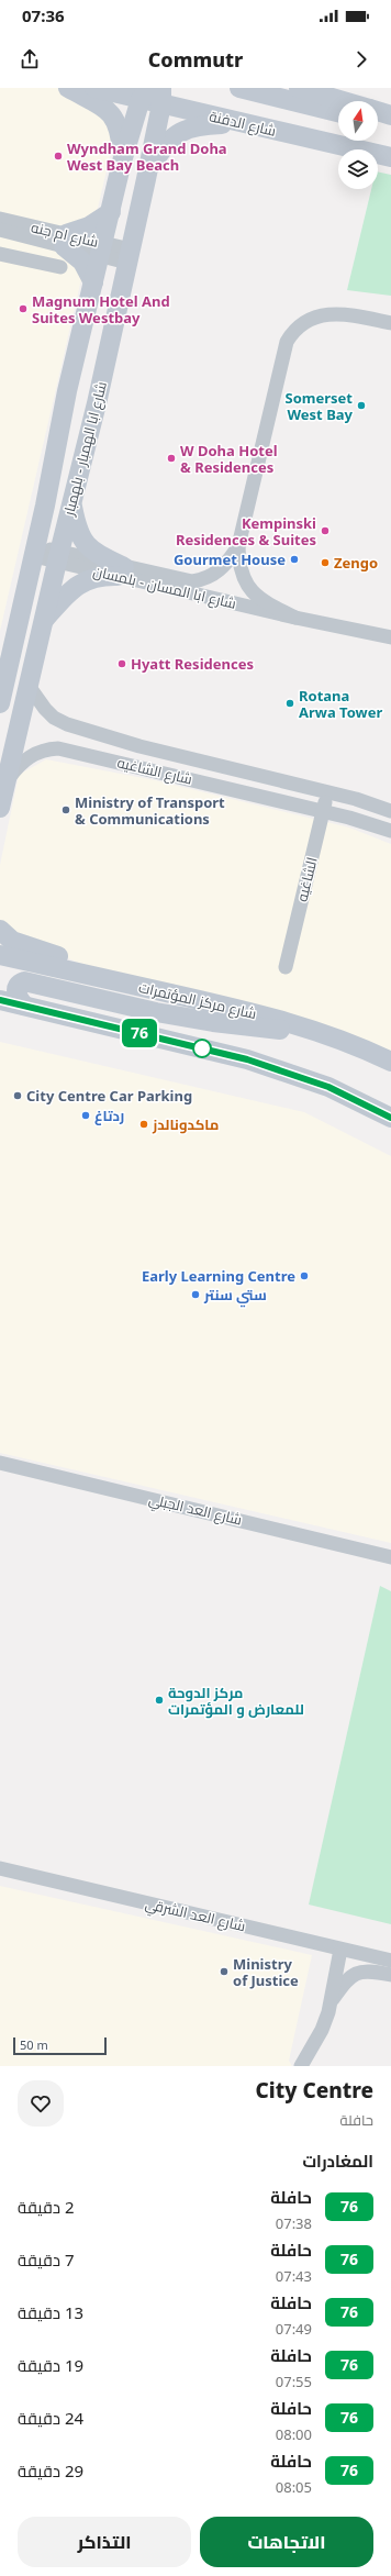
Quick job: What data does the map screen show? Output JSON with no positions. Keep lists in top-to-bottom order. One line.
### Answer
{"streets":{"street":["شارع الدفنة","شارع ام جنه","شارع ابا الهمبار - بلهمبار","شارع ابا المسان - بلمسان","شارع الشاغيه","الشاغيه","شارع مركز المؤتمرات","شارع العد الجبلي","شارع العد الشرقي"]},"crossings":[["شارع الدفنة","شارع ابا الهمبار - بلهمبار"],["شارع ام جنه","شارع ابا الهمبار - بلهمبار"],["شارع ابا الهمبار - بلهمبار","شارع ابا المسان - بلمسان"],["شارع ابا الهمبار - بلهمبار","شارع الشاغيه"],["شارع الشاغيه","الشاغيه"]],"places":["Wyndham Grand Doha West Bay Beach","Magnum Hotel And Suites Westbay","Somerset West Bay","W Doha Hotel & Residences","Kempinski Residences & Suites","Gourmet House","Zengo","Hyatt Residences","Rotana Arwa Tower","Ministry of Transport & Communications","City Centre Car Parking","ردتاغ","ماكدونالدز","Early Learning Centre","ستي سنتر","مركز الدوحة للمعارض و المؤتمرات","Ministry of Justice"],"lines":["bus line 76"],"scale_bar":"50 m","north":"top","page":{"status":"07:36","header":"Commutr","on_map":"76","scale":"50 m","heading":[["City Centre","حافلة"],"المغادرات"],"list":[{"mark":"76","name":"حافلة","note":"07:38","value":"2 دقيقة"},{"mark":"76","name":"حافلة","note":"07:43","value":"7 دقيقة"},{"mark":"76","name":"حافلة","note":"07:49","value":"13 دقيقة"},{"mark":"76","name":"حافلة","note":"07:55","value":"19 دقيقة"},{"mark":"76","name":"حافلة","note":"08:00","value":"24 دقيقة"},{"mark":"76","name":"حافلة","note":"08:05","value":"29 دقيقة"}],"buttons":["الاتجاهات","التذاكر"]}}
